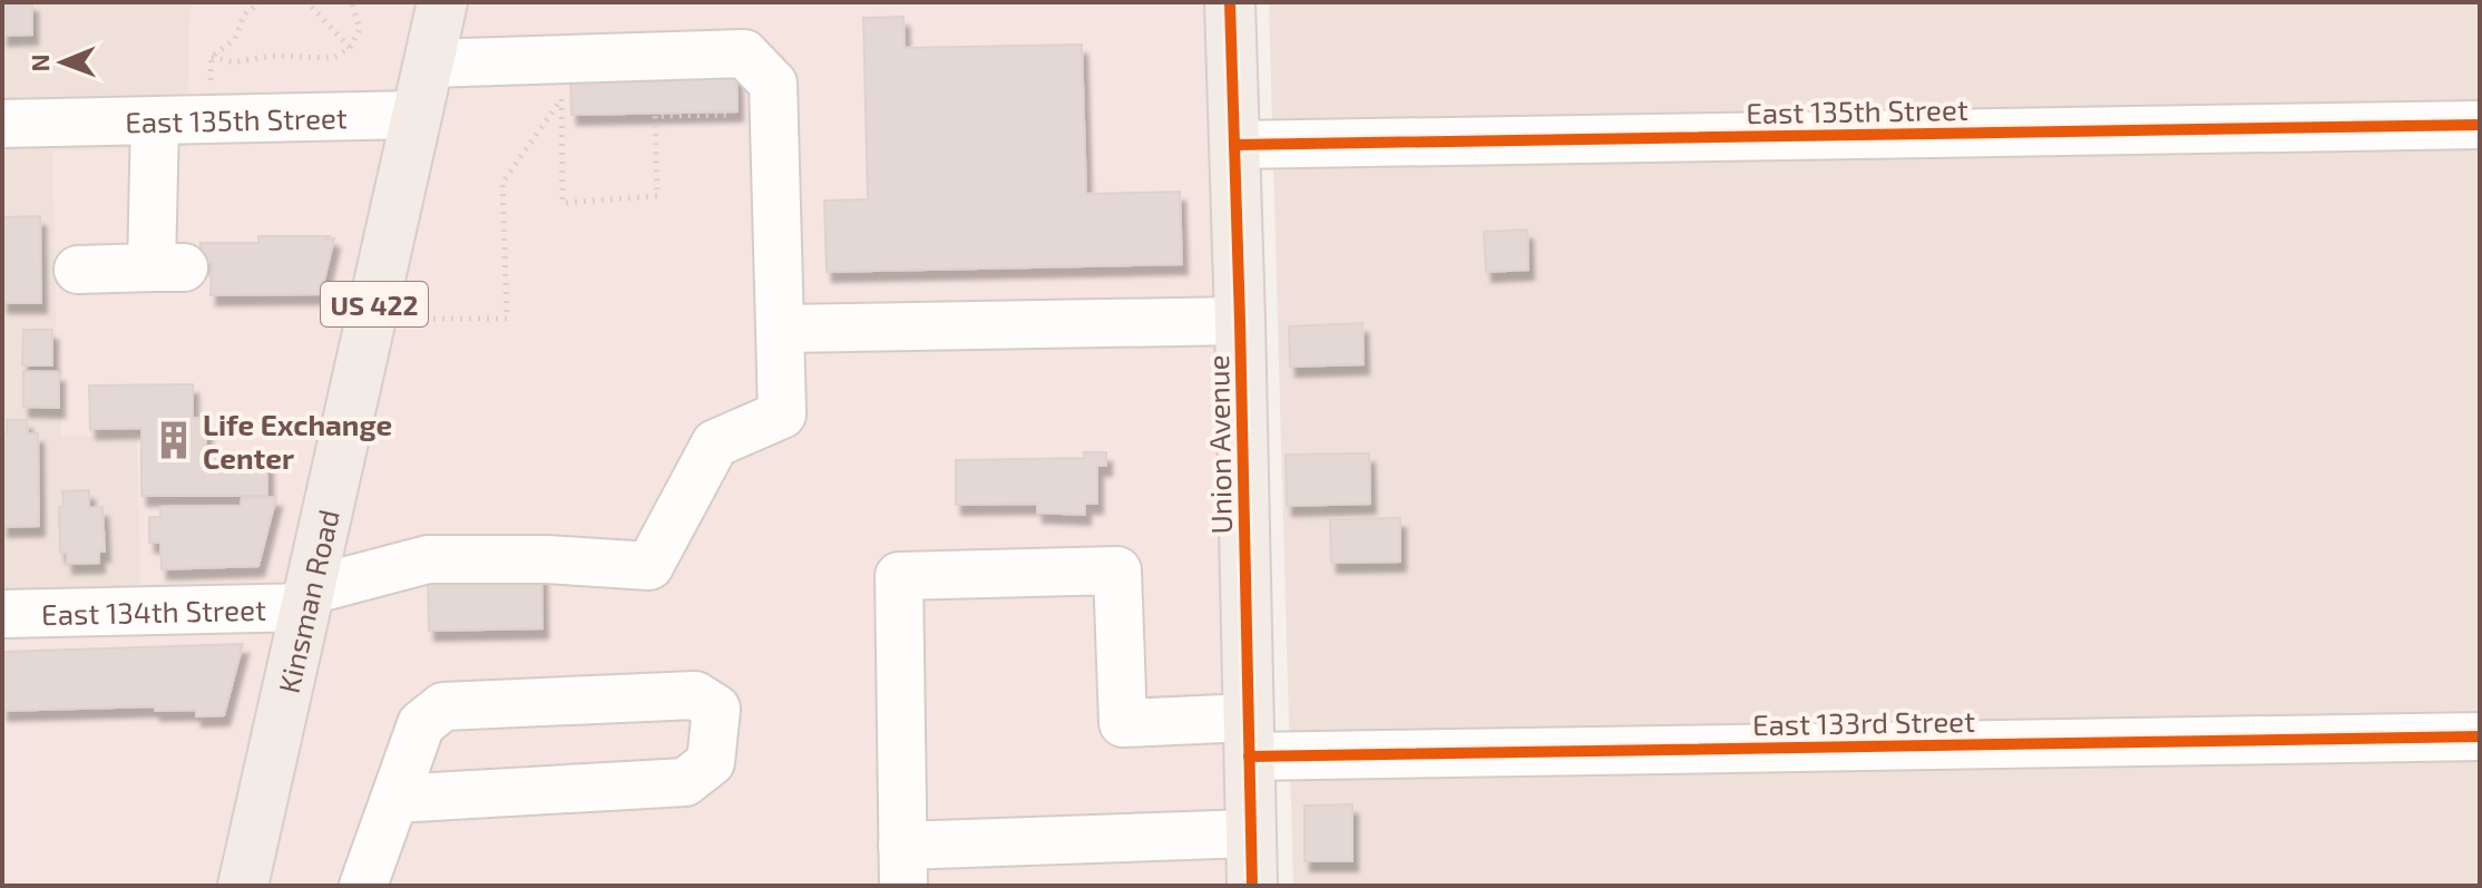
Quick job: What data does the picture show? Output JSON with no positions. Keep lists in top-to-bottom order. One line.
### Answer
{"streets":{"main road":["US 422","Union Avenue","Kinsman Road"],"street":["East 135th Street","East 134th Street","East 133rd Street"]},"crossings":[["East 135th Street","Union Avenue"],["East 135th Street","Kinsman Road"],["Union Avenue","East 133rd Street"],["Kinsman Road","East 134th Street"]],"places":{"building":["Life Exchange Center"]},"north":"left"}
